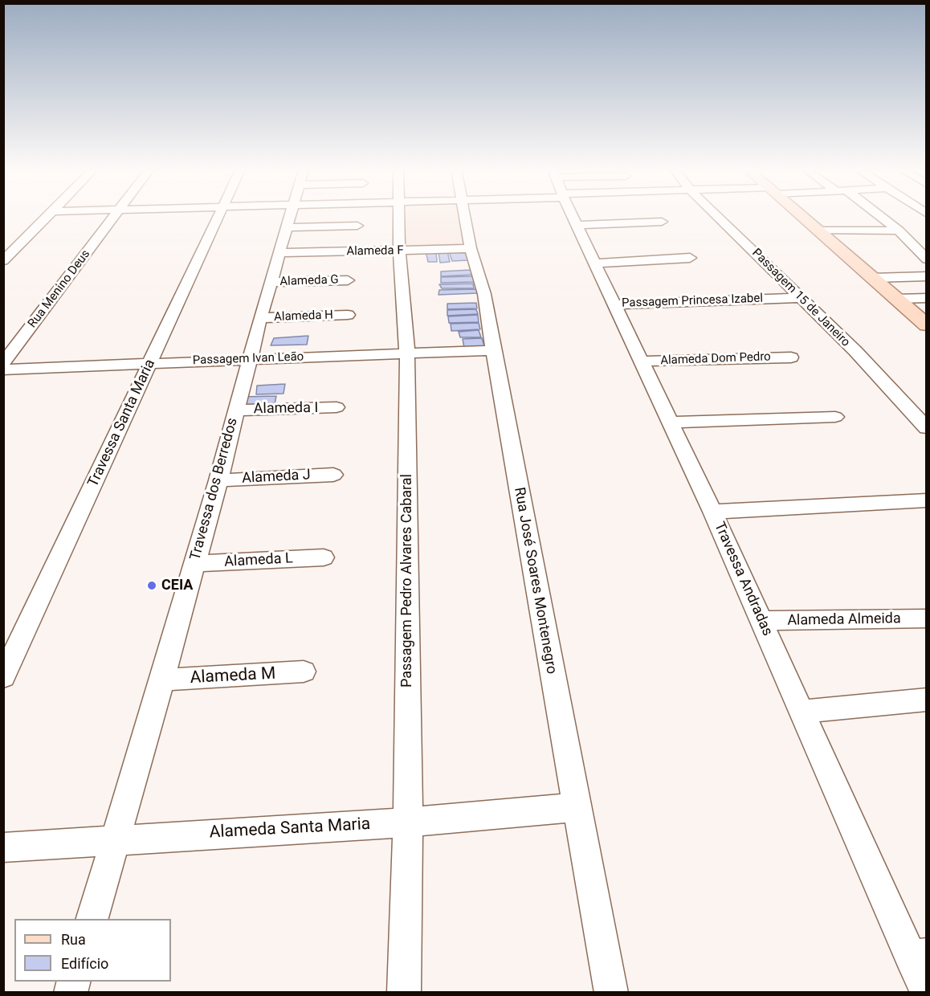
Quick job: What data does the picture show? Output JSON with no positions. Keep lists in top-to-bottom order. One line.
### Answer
{"streets":{"street":["Alameda F","Alameda G","Rua Menino Deus","Passagem 15 de Janeiro","Passagem Princesa Izabel","Alameda H","Passagem Ivan Leão","Alameda Dom Pedro","Alameda I","Travessa Santa Maria","Alameda J","Travessa dos Berredos","Alameda L","Travessa Andradas","Passagem Pedro Alvares Cabaral","Rua José Soares Montenegro","Alameda Almeida","Alameda M","Alameda Santa Maria"]},"crossings":[["Alameda F","Travessa dos Berredos"],["Alameda F","Passagem Pedro Alvares Cabaral"],["Alameda F","Rua José Soares Montenegro"],["Alameda G","Travessa dos Berredos"],["Passagem 15 de Janeiro","Passagem Princesa Izabel"],["Passagem Princesa Izabel","Travessa Andradas"],["Alameda H","Travessa dos Berredos"],["Passagem Ivan Leão","Travessa Santa Maria"],["Passagem Ivan Leão","Travessa dos Berredos"],["Passagem Ivan Leão","Passagem Pedro Alvares Cabaral"],["Passagem Ivan Leão","Rua José Soares Montenegro"],["Alameda Dom Pedro","Travessa Andradas"],["Alameda I","Travessa dos Berredos"],["Alameda J","Travessa dos Berredos"],["Travessa dos Berredos","Alameda L"],["Travessa dos Berredos","Alameda M"],["Travessa dos Berredos","Alameda Santa Maria"],["Travessa Andradas","Alameda Almeida"],["Passagem Pedro Alvares Cabaral","Alameda Santa Maria"],["Rua José Soares Montenegro","Alameda Santa Maria"]],"places":["CEIA"],"legend":["Rua","Edifício"]}
